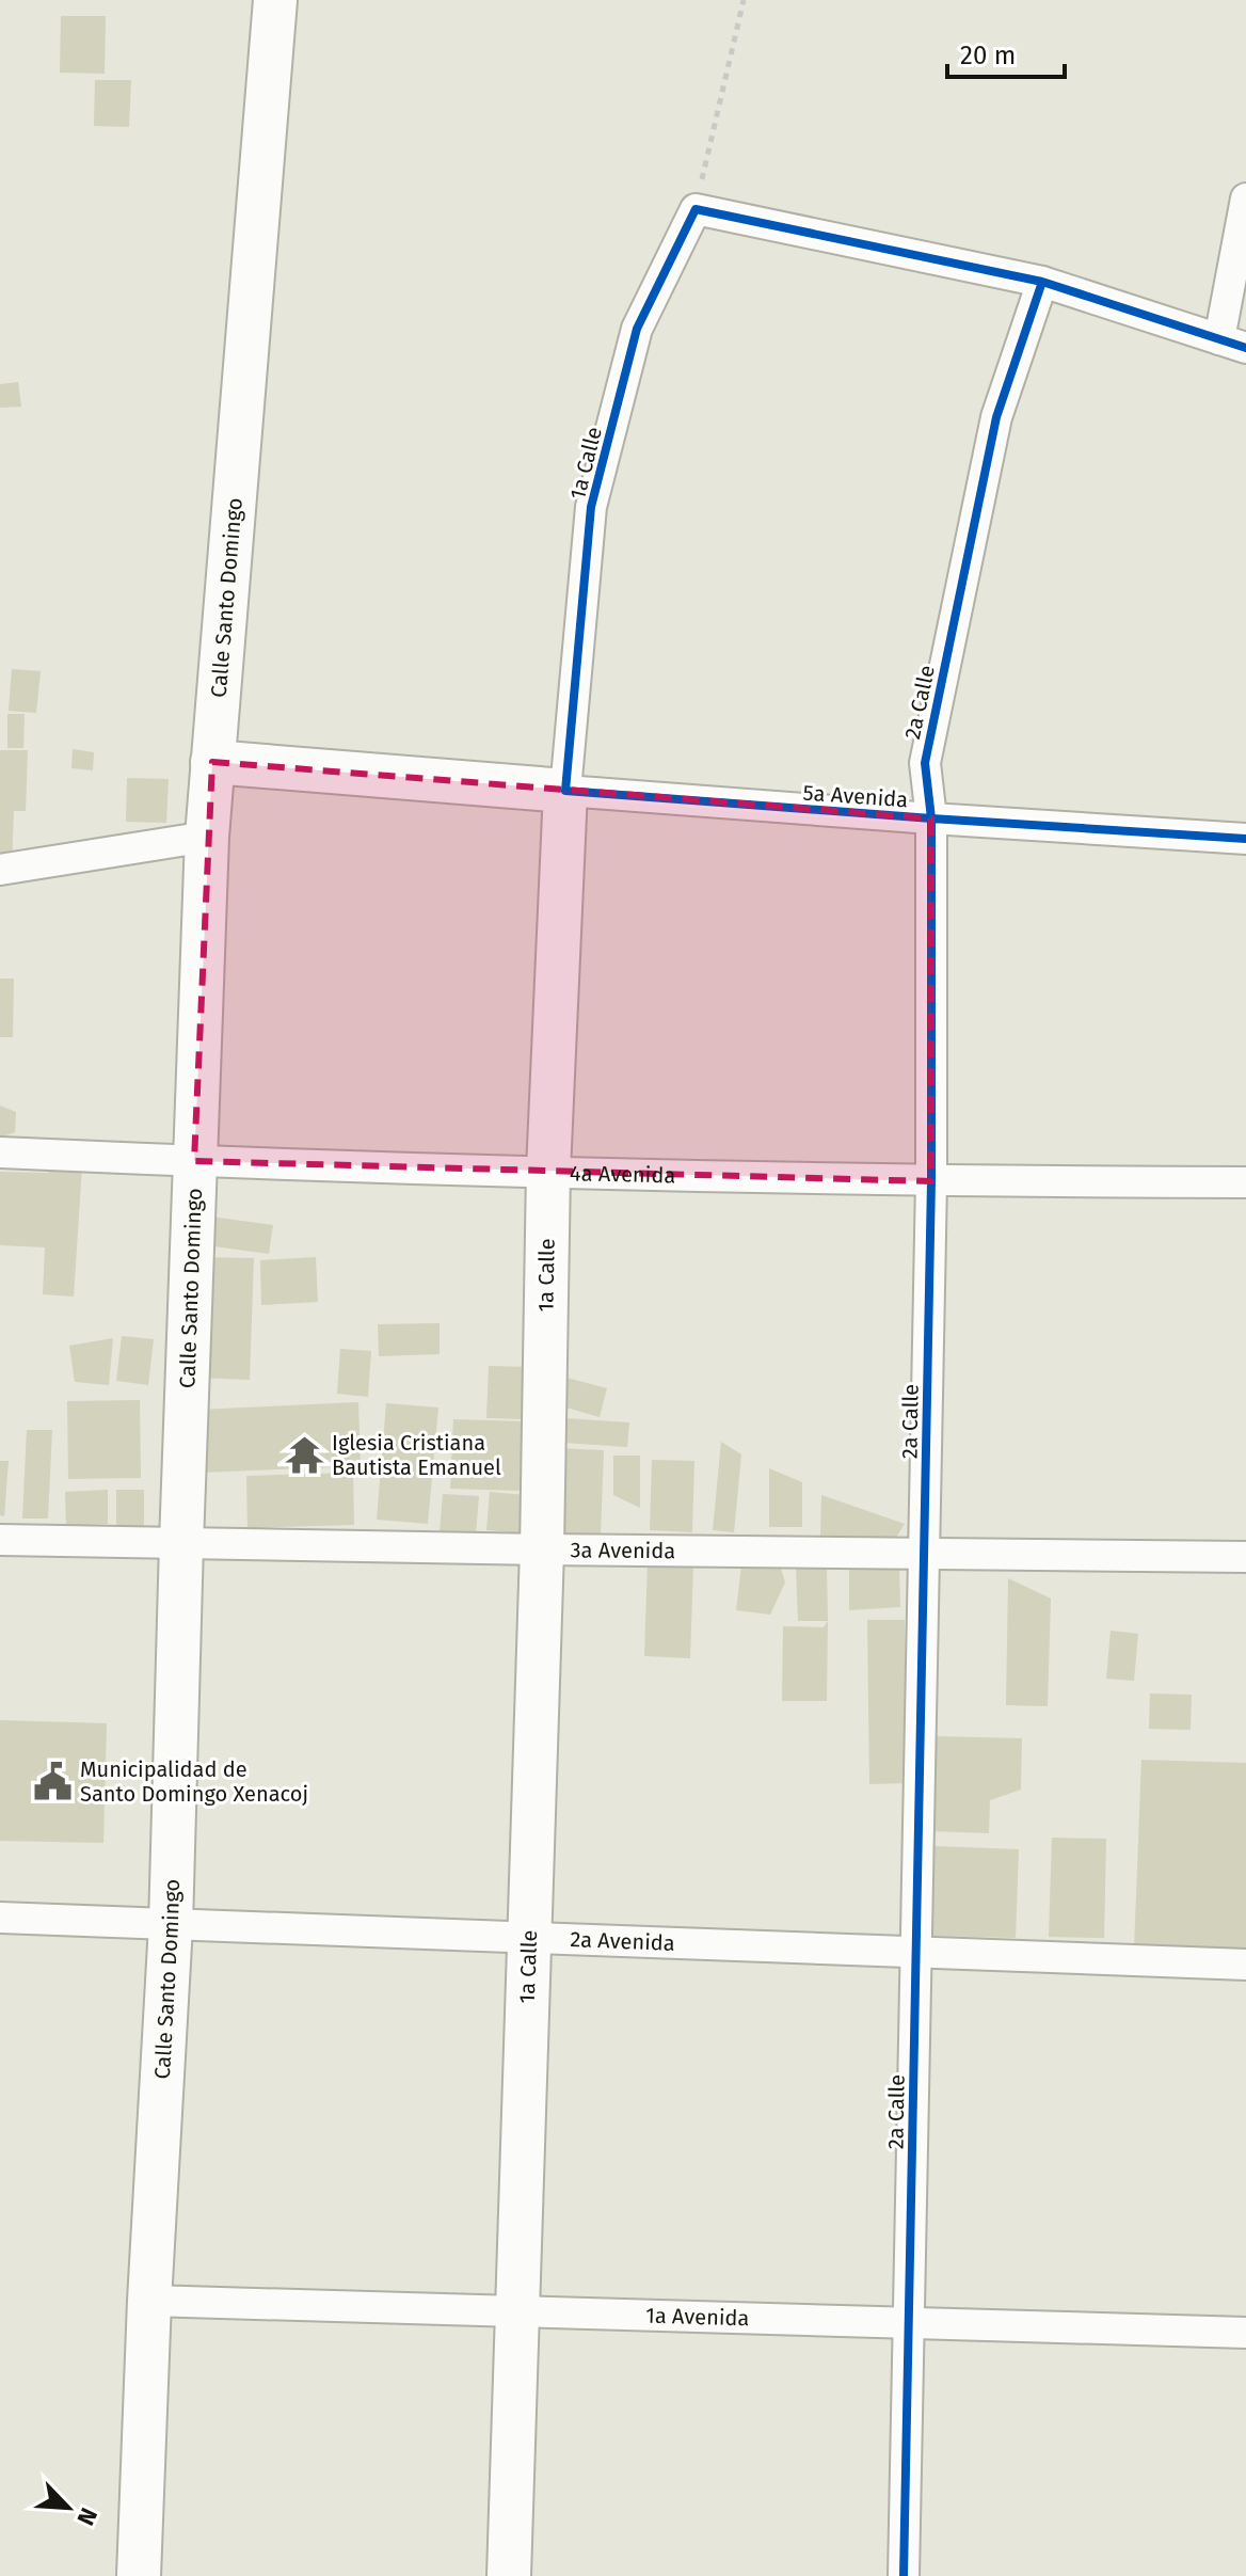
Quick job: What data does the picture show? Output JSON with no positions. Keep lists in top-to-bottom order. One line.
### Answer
{"streets":{"main road":["1a Calle","Calle Santo Domingo","5a Avenida"],"street":["2a Calle","4a Avenida","3a Avenida","2a Avenida","1a Avenida"]},"crossings":[["1a Calle","5a Avenida"],["1a Calle","4a Avenida"],["1a Calle","3a Avenida"],["1a Calle","2a Avenida"],["1a Calle","1a Avenida"],["Calle Santo Domingo","5a Avenida"],["Calle Santo Domingo","4a Avenida"],["Calle Santo Domingo","3a Avenida"],["Calle Santo Domingo","2a Avenida"],["Calle Santo Domingo","1a Avenida"],["2a Calle","5a Avenida"],["2a Calle","4a Avenida"],["2a Calle","3a Avenida"],["2a Calle","2a Avenida"],["2a Calle","1a Avenida"]],"places":{"temple":["Iglesia Cristiana Bautista Emanuel"],"public building":["Municipalidad de Santo Domingo Xenacoj"]},"scale_bar":"20 m","north":"bottom right"}
